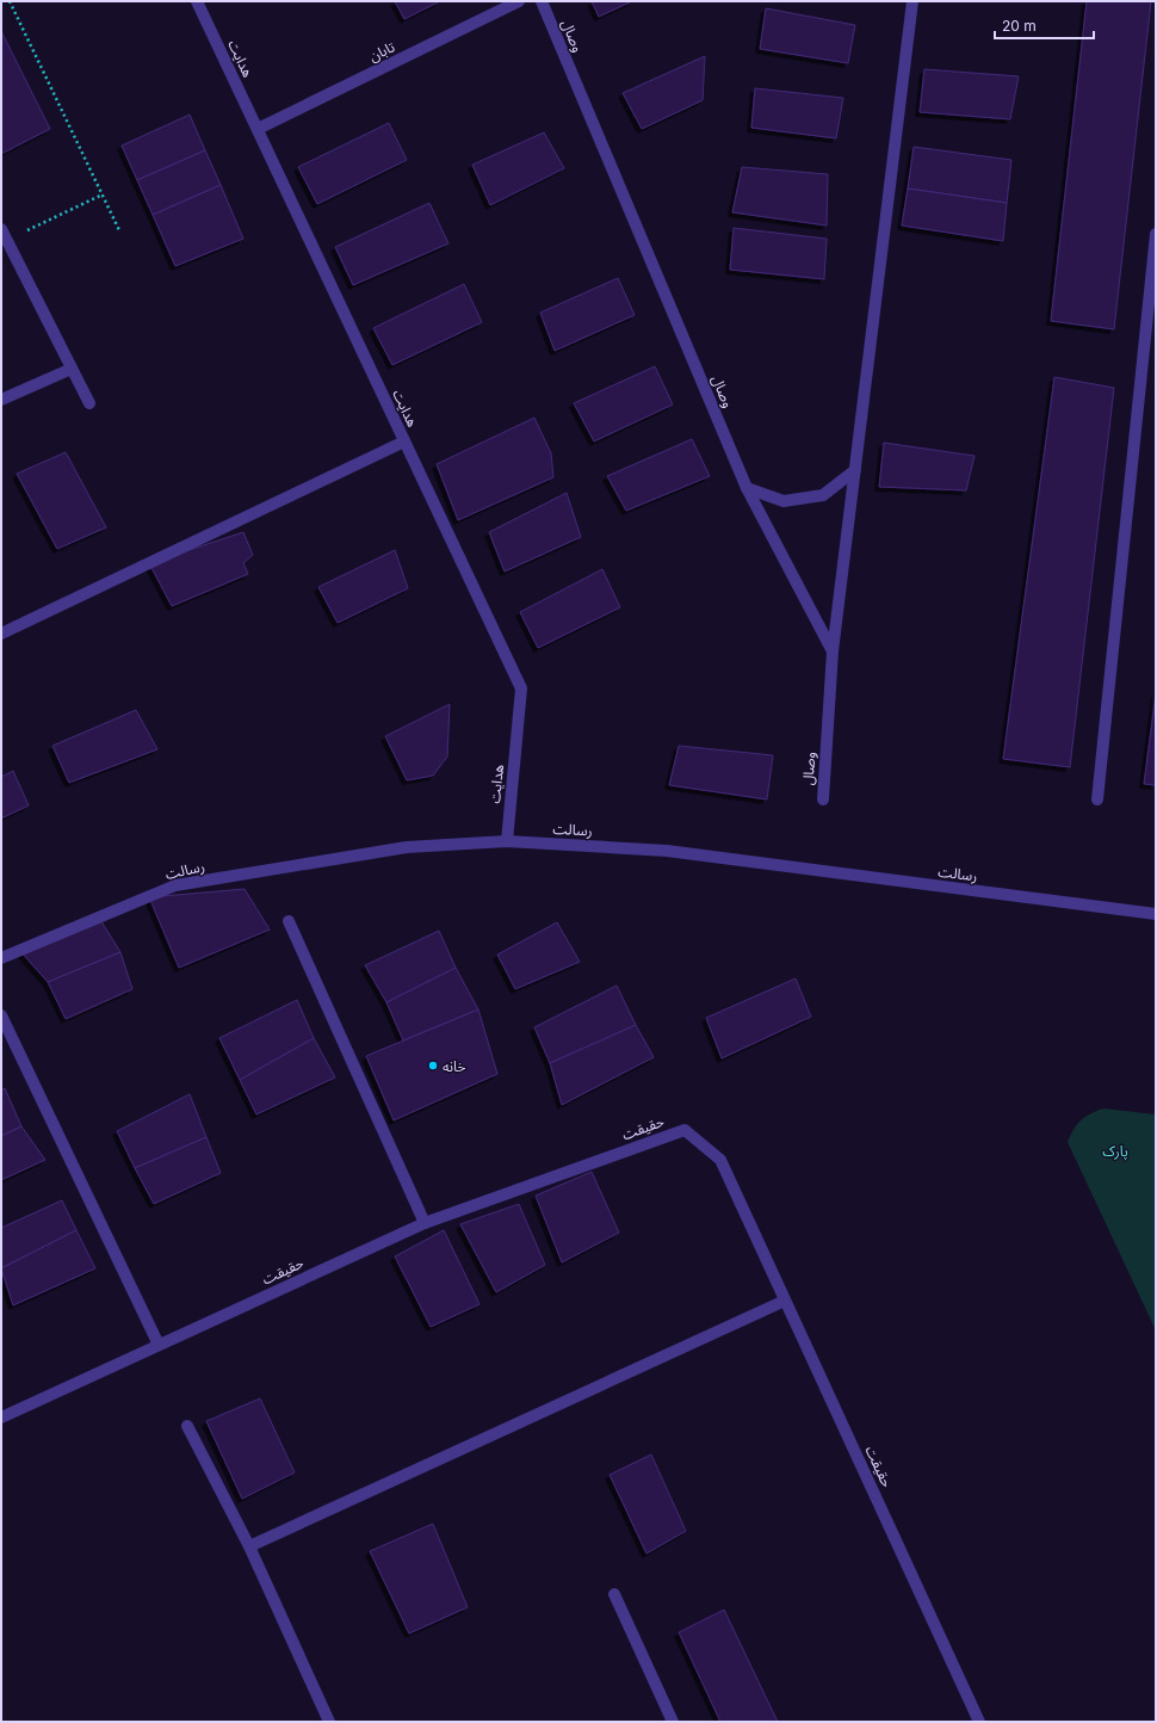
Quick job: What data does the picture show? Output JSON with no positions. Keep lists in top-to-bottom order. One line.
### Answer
{"streets":{"street":["وصال","تابان","هدایت","رسالت","حقیقت"]},"crossings":[["تابان","هدایت"],["هدایت","رسالت"]],"parks":["پارک"],"places":["خانه"],"scale_bar":"20 m"}
